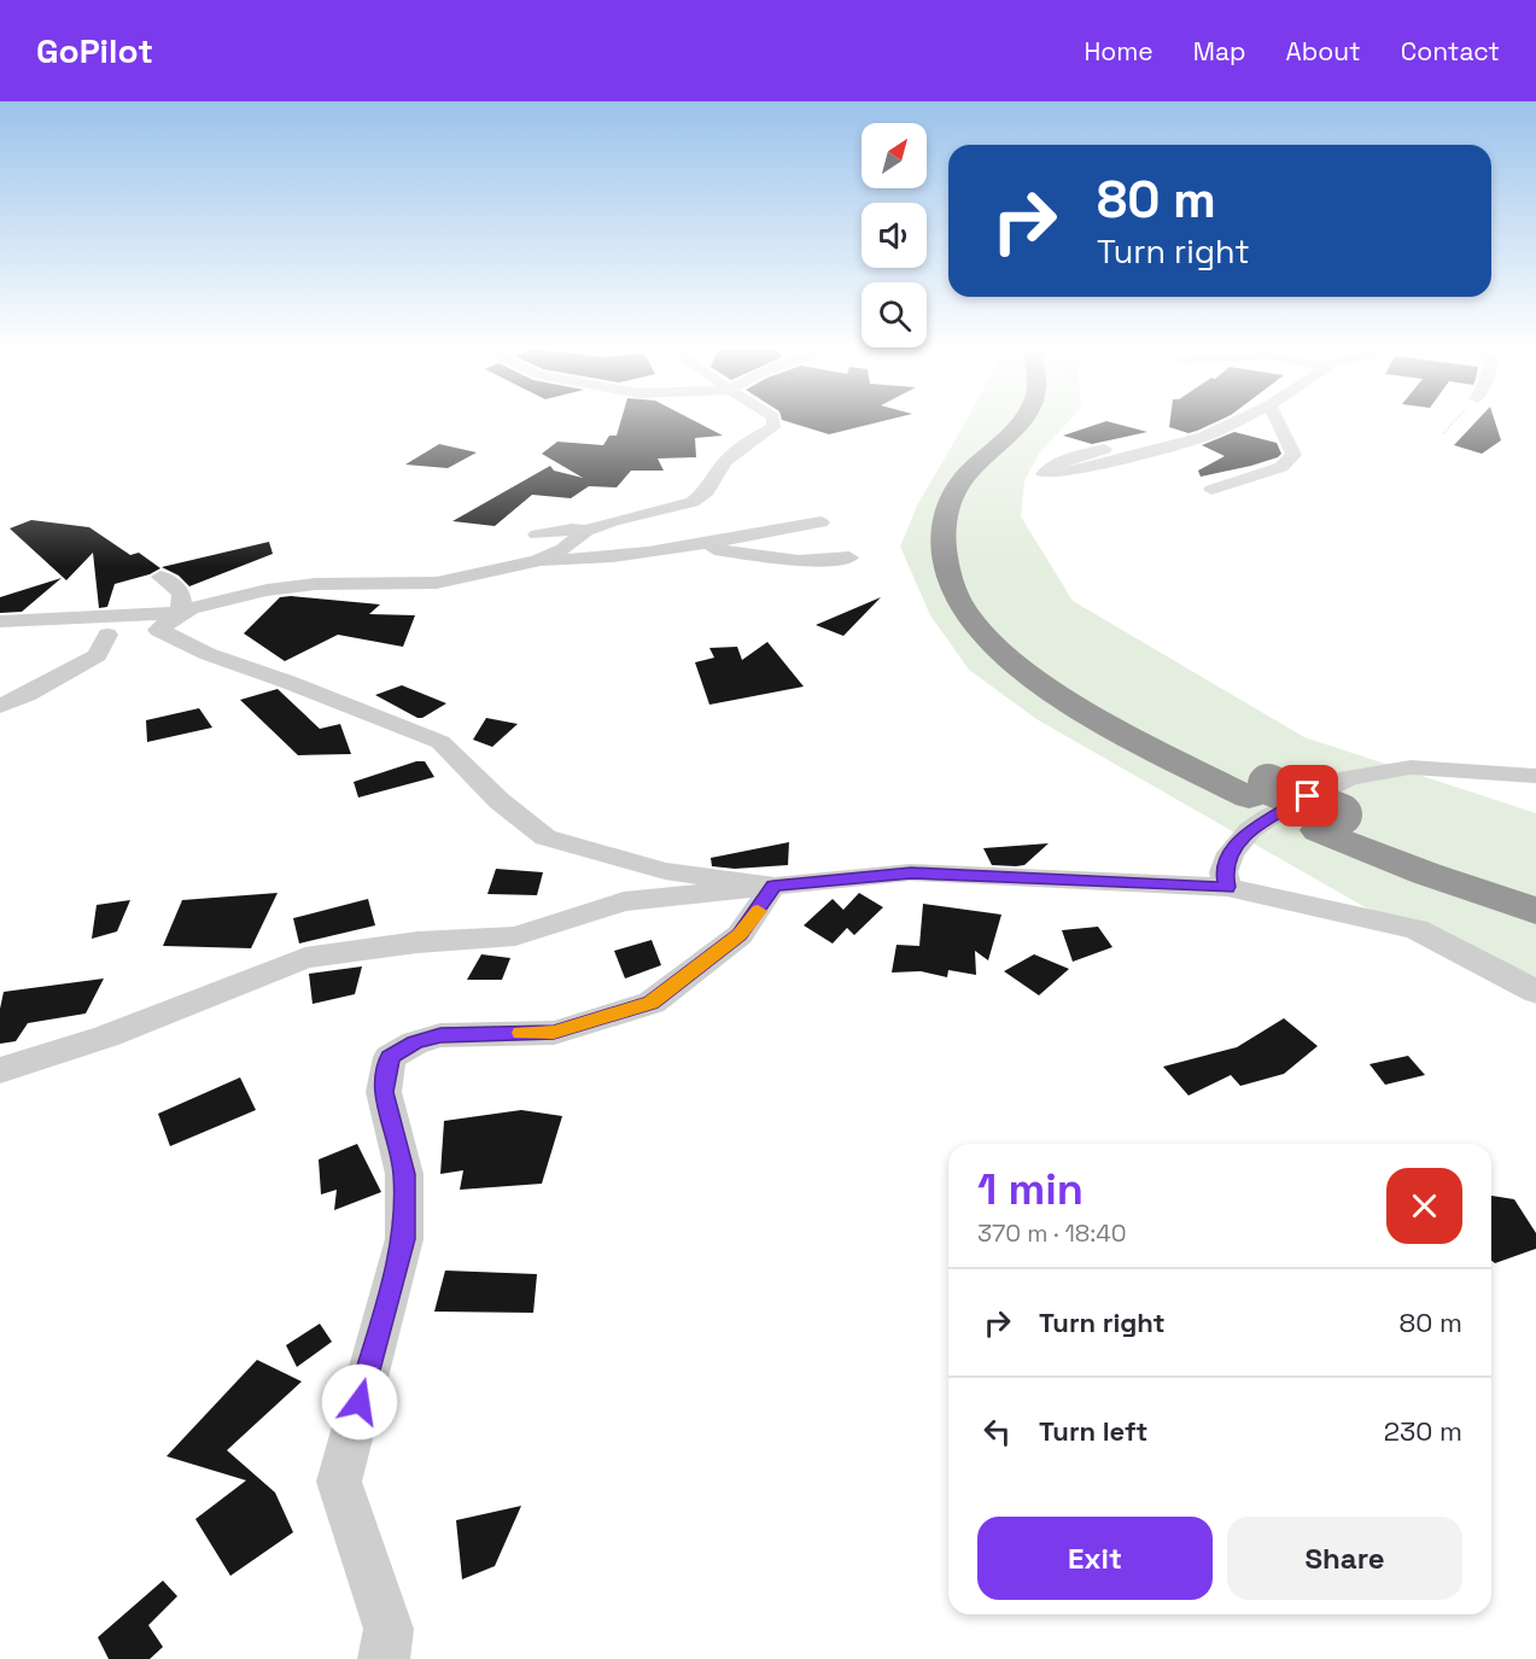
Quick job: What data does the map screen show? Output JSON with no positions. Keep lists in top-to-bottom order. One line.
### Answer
{"north":"top right","page":{"header":"GoPilot","nav":["Home","Map","About","Contact"],"turn":["80 m","Turn right"],"heading":["1 min","370 m · 18:40"],"list":[{"name":"Turn right","value":"80 m"},{"name":"Turn left","value":"230 m"}],"buttons":["Exit","Share"]}}
